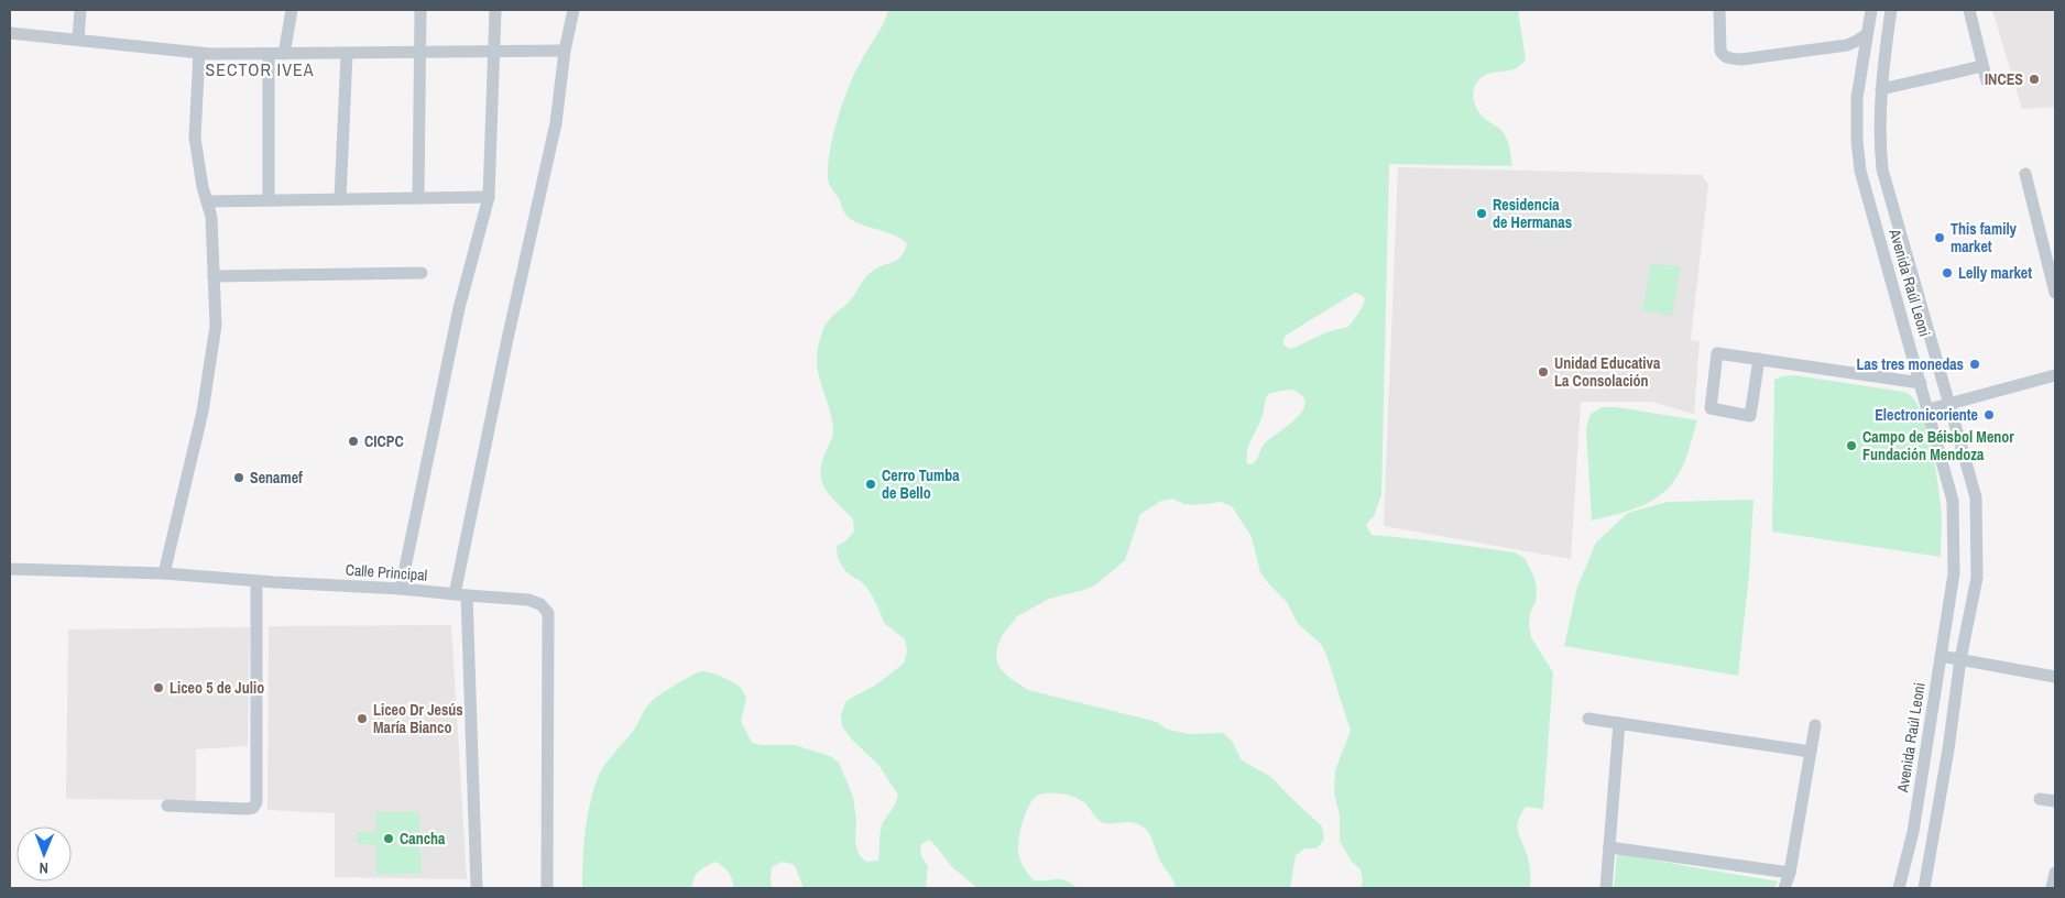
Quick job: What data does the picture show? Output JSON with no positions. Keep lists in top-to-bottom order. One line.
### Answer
{"streets":{"street":["Avenida Raúl Leoni","Calle Principal"]},"districts":["SECTOR IVEA"],"places":["INCES","Residencia de Hermanas","This family market","Lelly market","Las tres monedas","Unidad Educativa La Consolación","Electronicoriente","CICPC","Campo de Béisbol Menor Fundación Mendoza","Senamef","Cerro Tumba de Bello","Liceo 5 de Julio","Liceo Dr Jesús María Bianco","Cancha"],"north":"bottom"}
